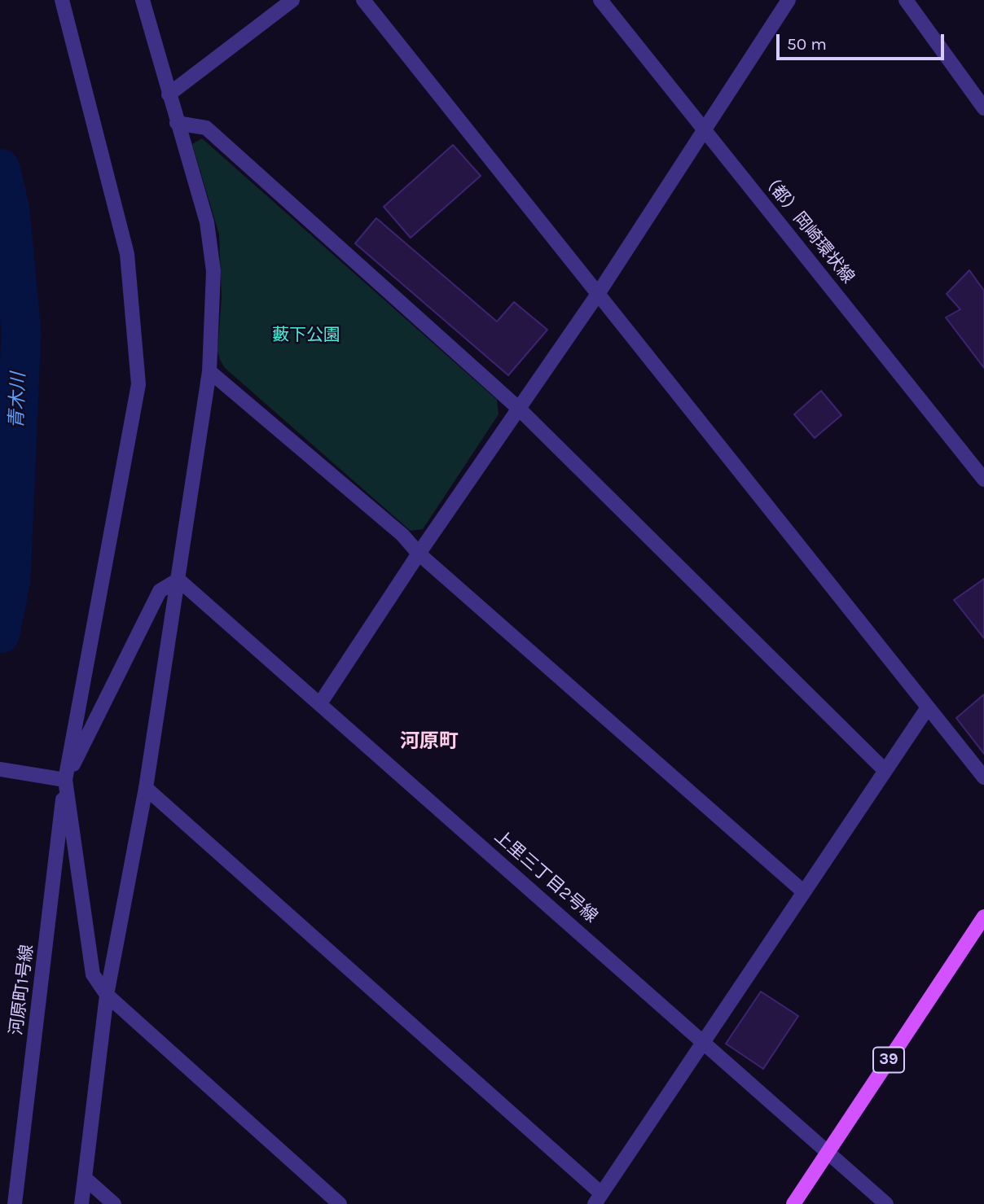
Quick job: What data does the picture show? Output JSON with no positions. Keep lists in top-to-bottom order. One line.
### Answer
{"streets":{"main road":["39"],"street":["（都）岡崎環状線","上里三丁目2号線","河原町1号線"]},"crossings":[["上里三丁目2号線","39"]],"districts":["河原町"],"water":["青木川"],"parks":["藪下公園"],"scale_bar":"50 m"}
